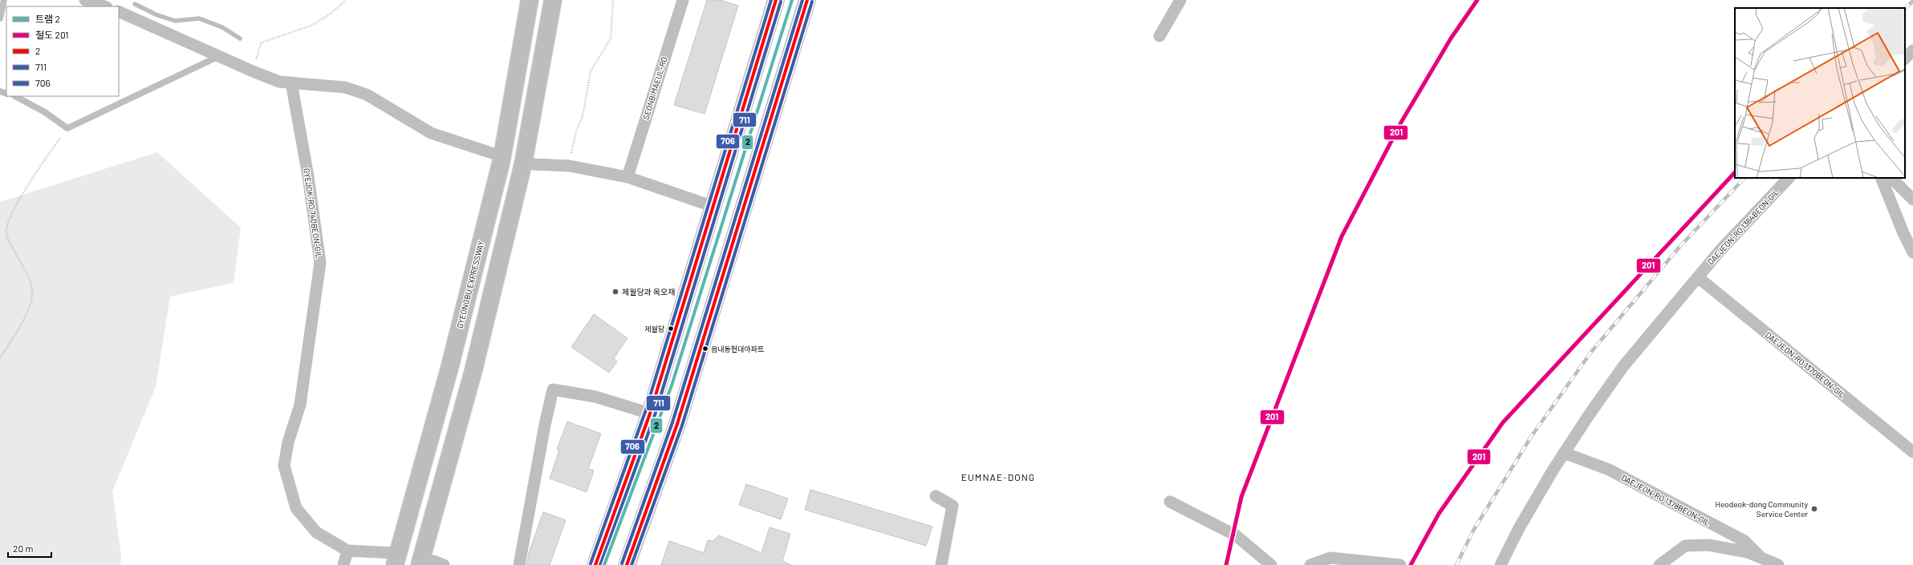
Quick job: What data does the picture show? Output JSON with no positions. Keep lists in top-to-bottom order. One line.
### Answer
{"streets":{"highway":["GYEONGBU EXPRESSWAY"],"street":["SEONBIMAEUL-RO","GYEJOK-RO 740BEON-GIL","DAEJEON-RO 1364BEON-GIL","DAEJEON-RO 1370BEON-GIL","DAEJEON-RO 1378BEON-GIL"]},"crossings":[["DAEJEON-RO 1364BEON-GIL","DAEJEON-RO 1370BEON-GIL"],["DAEJEON-RO 1364BEON-GIL","DAEJEON-RO 1378BEON-GIL"]],"districts":["EUMNAE-DONG"],"places":["제월당과 옥오재","제월당","읍내동현대아파트","Heodeok-dong Community Service Center"],"lines":["tram line 2","rail line 201","transit line 2","transit line 706","transit line 711"],"legend":["트램 2","철도 201","2","711","706"],"scale_bar":"20 m"}
